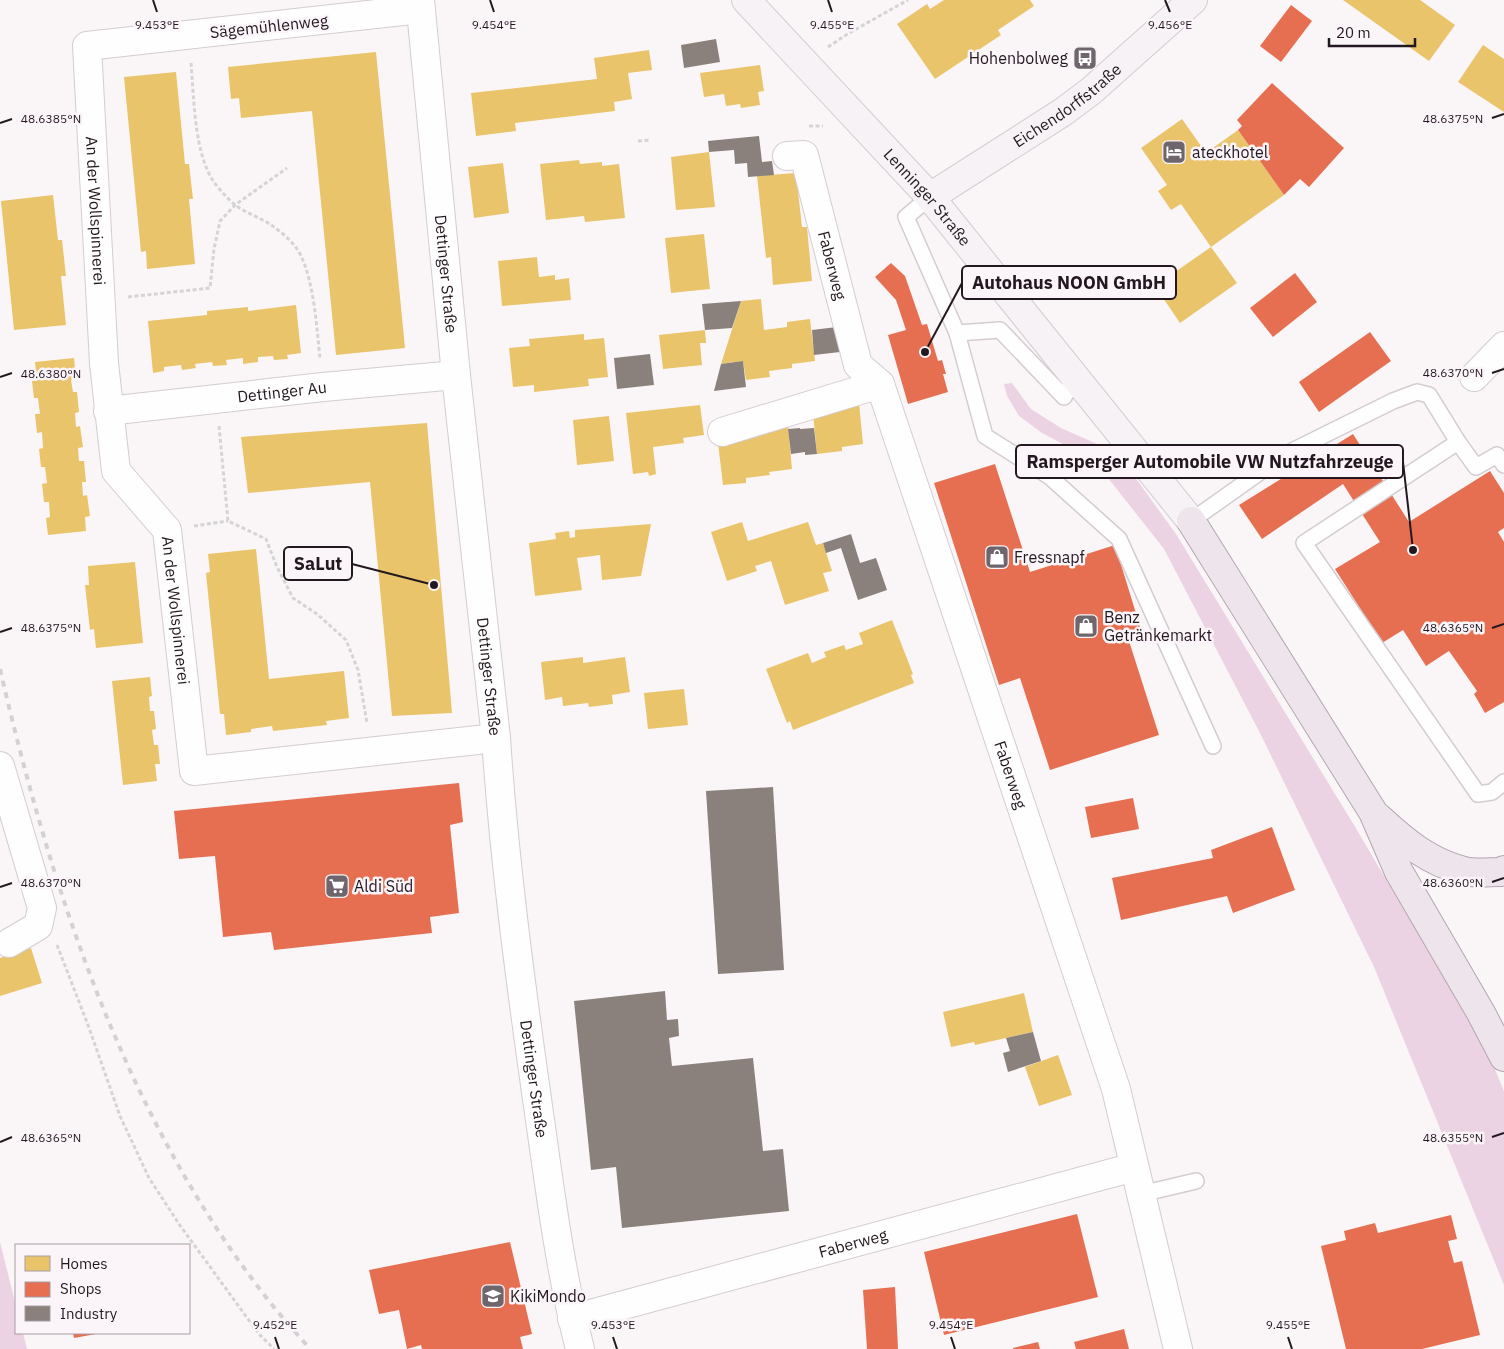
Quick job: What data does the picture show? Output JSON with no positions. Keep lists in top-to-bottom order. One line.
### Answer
{"streets":{"main road":["Eichendorffstraße","Lenninger Straße"],"street":["Sägemühlenweg","An der Wollspinnerei","Faberweg","Dettinger Straße","Dettinger Au"]},"crossings":[["Sägemühlenweg","An der Wollspinnerei"],["Sägemühlenweg","Dettinger Straße"],["Eichendorffstraße","Lenninger Straße"],["An der Wollspinnerei","Dettinger Straße"],["An der Wollspinnerei","Dettinger Au"],["Faberweg","Dettinger Straße"],["Dettinger Straße","Dettinger Au"]],"places":{"bus stop":["Hohenbolweg"],"hotel":["ateckhotel"],"other":["Autohaus NOON GmbH","Ramsperger Automobile VW Nutzfahrzeuge","SaLut"],"shop":["Fressnapf","Benz Getränkemarkt"],"supermarket":["Aldi Süd"],"school or university":["KikiMondo"]},"legend":["Homes","Shops","Industry"],"scale_bar":"20 m","coordinates":["9.456°E","9.453°E","9.454°E","9.455°E","48.6375°N","48.6385°N","48.6370°N","48.6380°N","48.6365°N","48.6360°N","48.6355°N","9.452°E"]}
